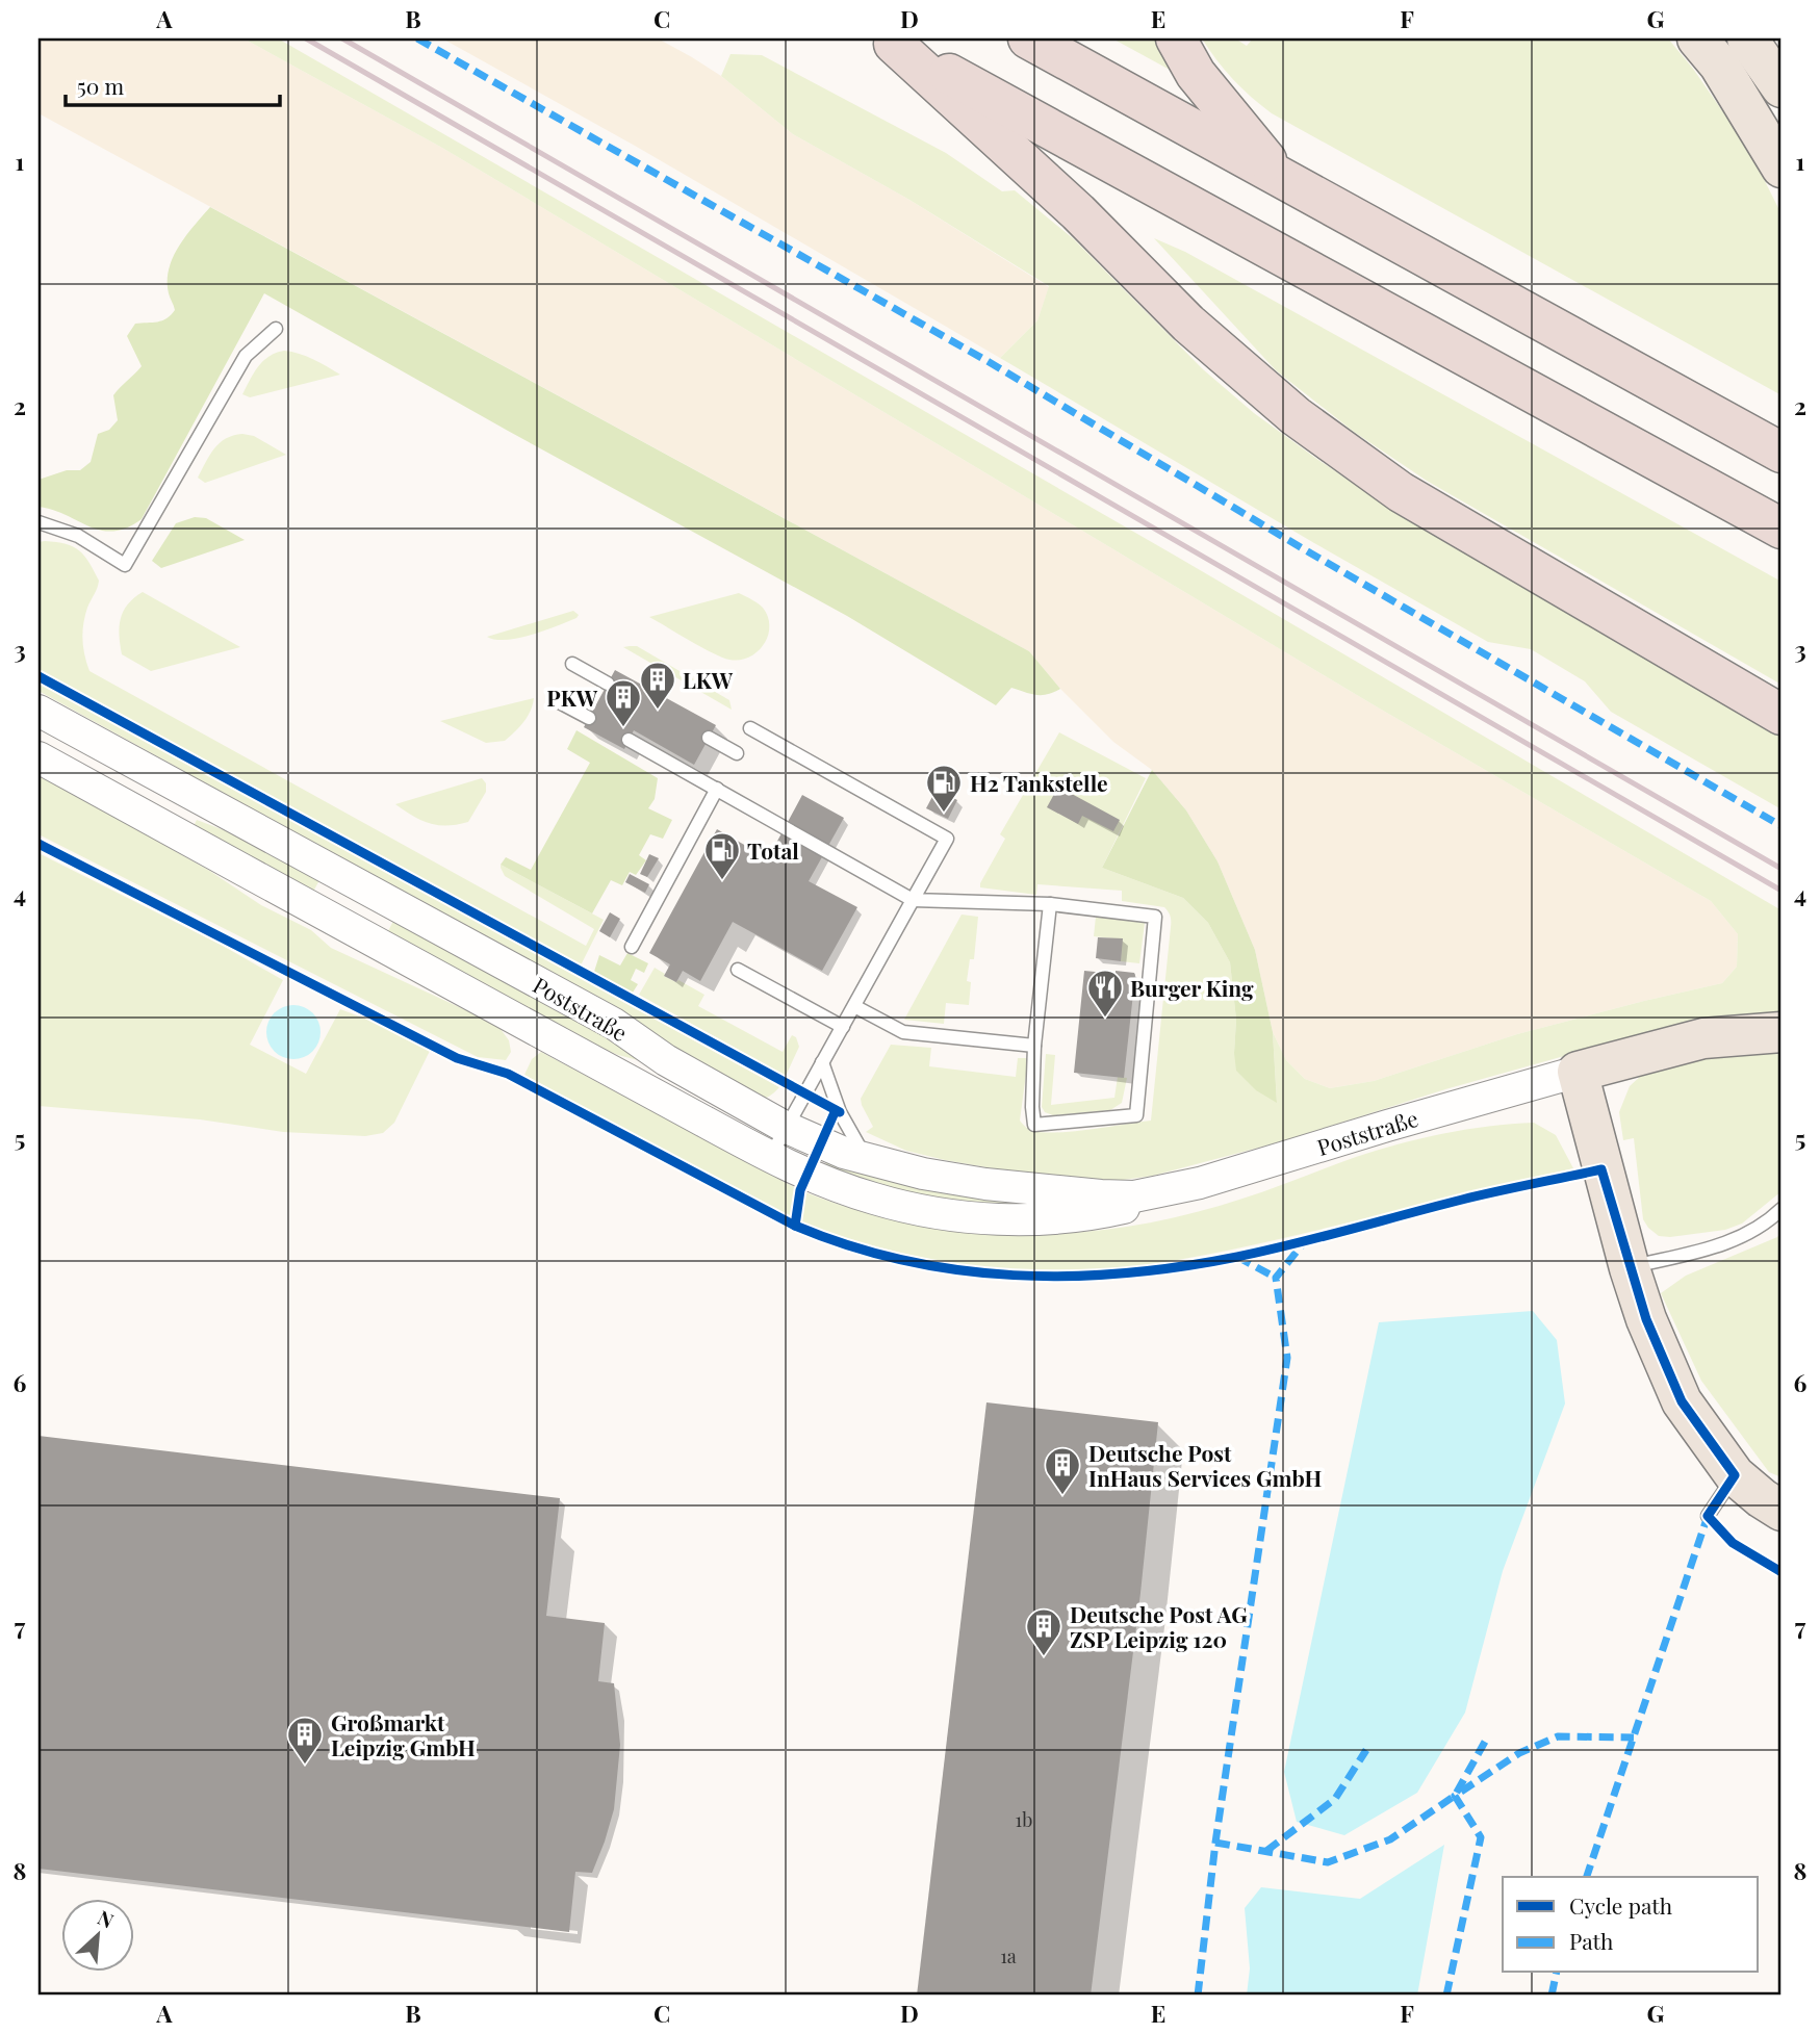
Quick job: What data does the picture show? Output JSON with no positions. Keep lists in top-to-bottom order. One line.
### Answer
{"streets":{"street":["Poststraße"]},"places":{"building":["LKW","PKW","Deutsche Post InHaus Services GmbH","Deutsche Post AG ZSP Leipzig 120","Großmarkt Leipzig GmbH"],"fuel station":["H2 Tankstelle","Total"],"restaurant":["Burger King"]},"house_numbers":["1b","1a"],"legend":["Cycle path","Path"],"scale_bar":"50 m","north":"top right","grid":{"columns":["A","B","C","D","E","F","G"],"rows":["1","2","3","4","5","6","7","8"]}}
